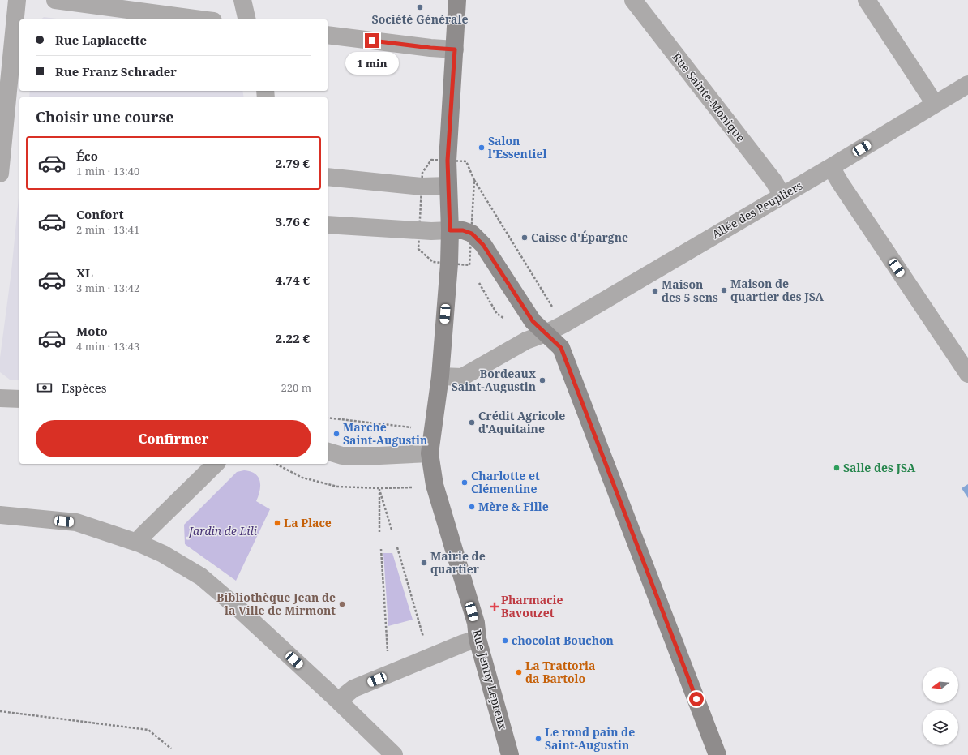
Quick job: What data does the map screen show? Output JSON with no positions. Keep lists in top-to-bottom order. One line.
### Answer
{"streets":{"street":["Rue Sainte-Monique","Allée des Peupliers","Rue Jenny Lepreux"]},"crossings":[["Rue Sainte-Monique","Allée des Peupliers"],["Allée des Peupliers","Rue Jenny Lepreux"]],"parks":["Jardin de Lili"],"places":{"other":["Société Générale","Salon l'Essentiel","Caisse d'Épargne","Maison de quartier des JSA","Maison des 5 sens","Bordeaux Saint-Augustin","Crédit Agricole d'Aquitaine","Marché Saint-Augustin","Salle des JSA","Charlotte et Clémentine","Mère & Fille","La Place","Mairie de quartier","Bibliothèque Jean de la Ville de Mirmont","chocolat Bouchon","La Trattoria da Bartolo","Le rond pain de Saint-Augustin"],"health":["Pharmacie Bavouzet"]},"north":"left","page":{"banner":["Rue Laplacette","Rue Franz Schrader"],"bubble":"1 min","heading":"Choisir une course","list":[{"name":"Éco","note":"1 min · 13:40","value":"2.79 €"},{"name":"Confort","note":"2 min · 13:41","value":"3.76 €"},{"name":"XL","note":"3 min · 13:42","value":"4.74 €"},{"name":"Moto","note":"4 min · 13:43","value":"2.22 €"}],"pay":["Espèces","220 m"],"buttons":"Confirmer"}}
